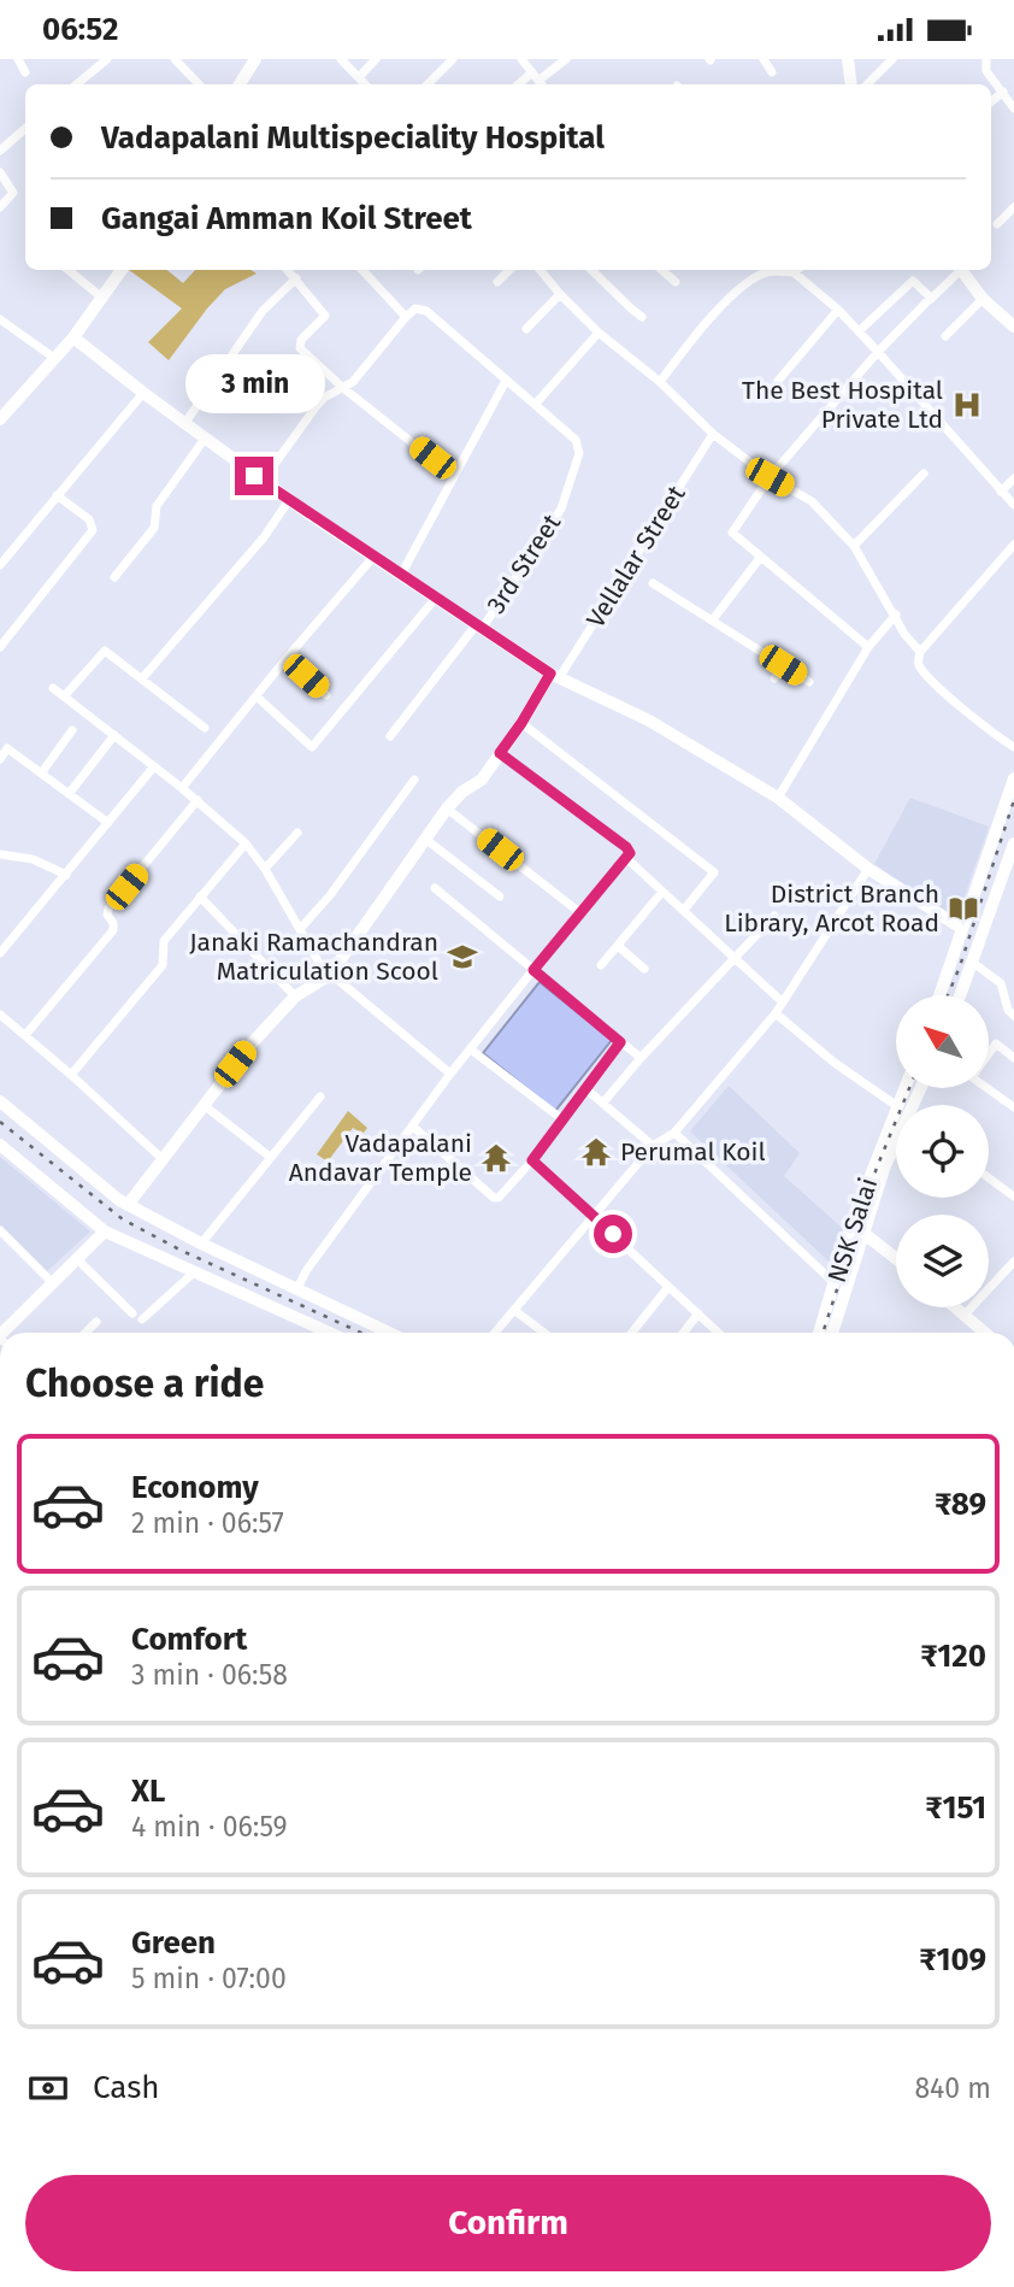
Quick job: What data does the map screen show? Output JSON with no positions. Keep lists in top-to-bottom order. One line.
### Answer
{"streets":{"main road":["NSK Salai"],"street":["Vellalar Street","3rd Street"]},"places":{"hospital":["The Best Hospital Private Ltd"],"library":["District Branch Library, Arcot Road"],"school or university":["Janaki Ramachandran Matriculation Scool"],"temple":["Perumal Koil","Vadapalani Andavar Temple"]},"north":"top left","page":{"status":"06:52","banner":["Vadapalani Multispeciality Hospital","Gangai Amman Koil Street"],"bubble":"3 min","heading":"Choose a ride","list":[{"name":"Economy","note":"2 min · 06:57","value":"₹89"},{"name":"Comfort","note":"3 min · 06:58","value":"₹120"},{"name":"XL","note":"4 min · 06:59","value":"₹151"},{"name":"Green","note":"5 min · 07:00","value":"₹109"}],"pay":["Cash","840 m"],"buttons":"Confirm"}}
